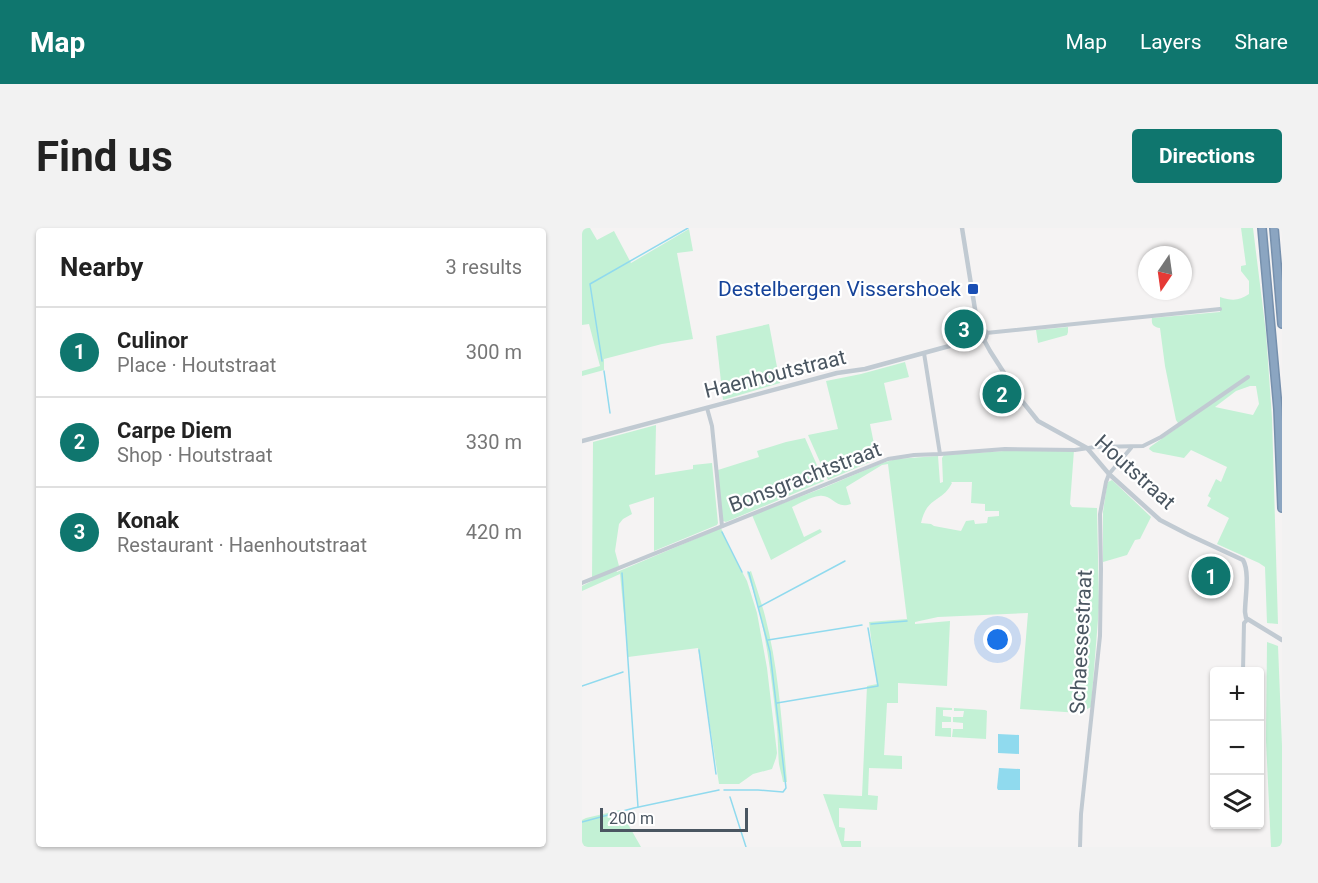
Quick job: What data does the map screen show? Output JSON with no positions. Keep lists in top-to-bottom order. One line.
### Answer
{"streets":{"street":["Haenhoutstraat","Houtstraat","Bonsgrachtstraat","Schaessestraat"]},"crossings":[["Haenhoutstraat","Houtstraat"],["Houtstraat","Bonsgrachtstraat"],["Houtstraat","Schaessestraat"]],"places":{"transit":["Destelbergen Vissershoek"]},"scale_bar":"200 m","north":"bottom","page":{"header":"Map","nav":["Map","Layers","Share"],"buttons":"Directions","title":"Find us","heading":["Nearby","3 results"],"list":[{"mark":"1","name":"Culinor","note":"Place · Houtstraat","value":"300 m"},{"mark":"2","name":"Carpe Diem","note":"Shop · Houtstraat","value":"330 m"},{"mark":"3","name":"Konak","note":"Restaurant · Haenhoutstraat","value":"420 m"}],"pins":["3","2","1"],"map_buttons":["+","−"],"scale":"200 m"}}
